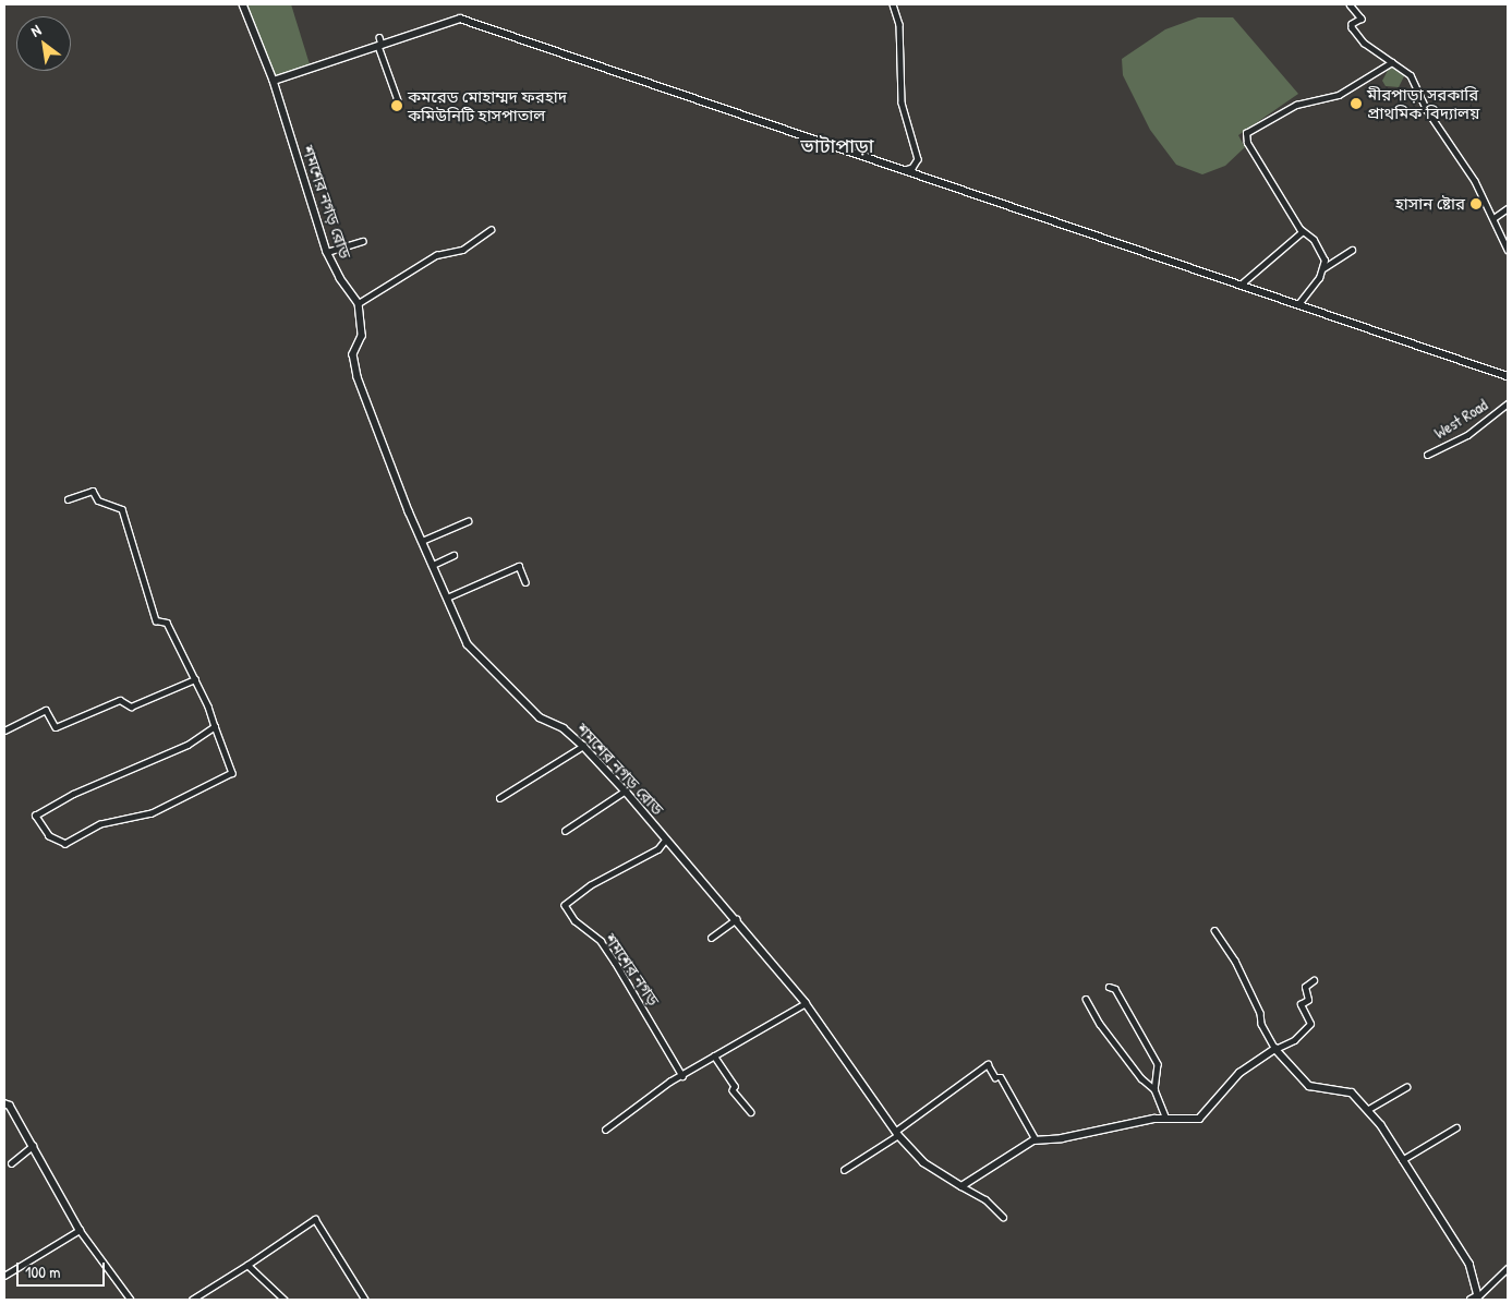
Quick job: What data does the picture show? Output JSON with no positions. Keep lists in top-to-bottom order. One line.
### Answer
{"streets":{"street":["শমশের নগড় রোড","West Road","শমশের নগড়"]},"crossings":[["শমশের নগড় রোড","শমশের নগড়"]],"districts":["ভাটাপাড়া"],"places":["মীরপাড়া সরকারি প্রাথমিক বিদ্যালয়","কমরেড মোহাম্মদ ফরহাদ কমিউনিটি হাসপাতাল","হাসান ষ্টোর"],"scale_bar":"100 m","north":"top left"}
